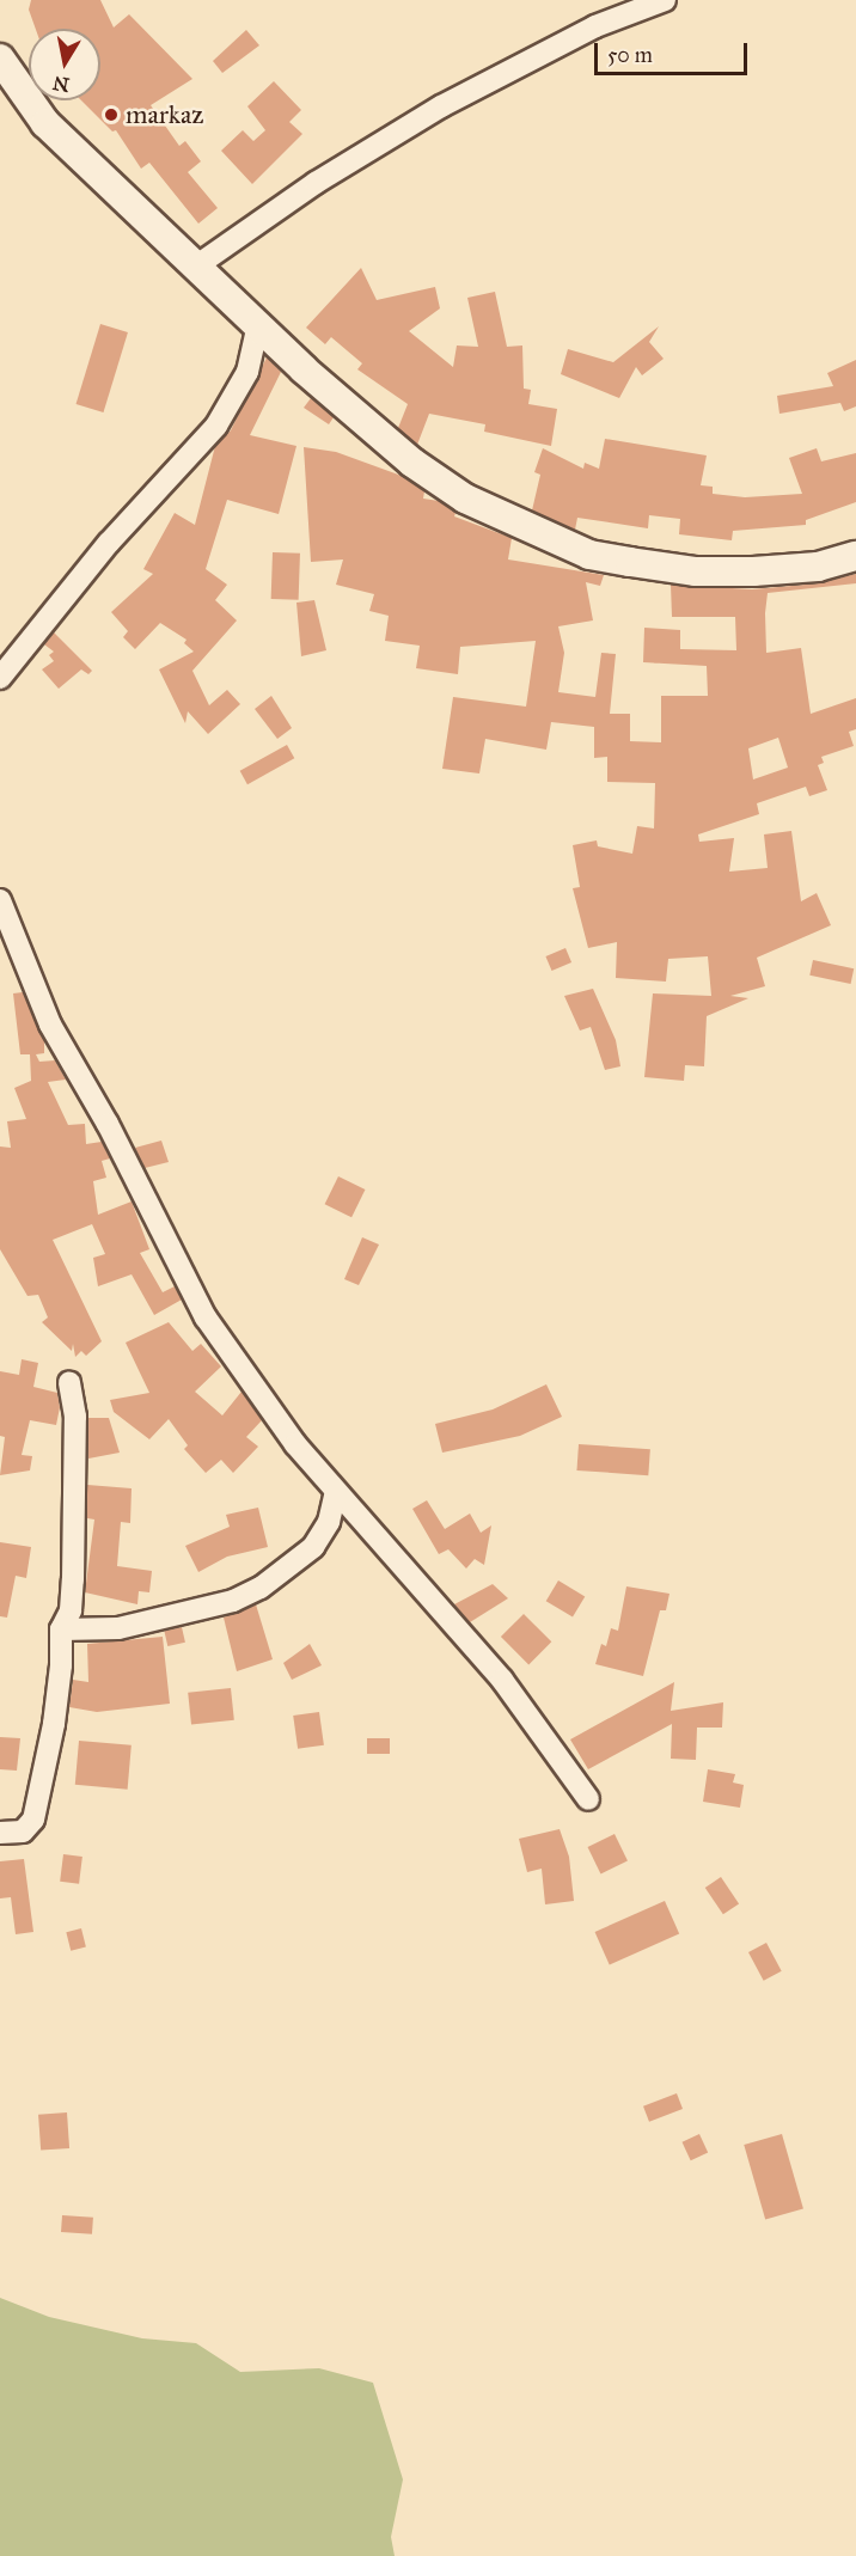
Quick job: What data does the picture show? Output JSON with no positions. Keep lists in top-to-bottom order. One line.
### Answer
{"places":["markaz"],"scale_bar":"50 m","north":"bottom"}
